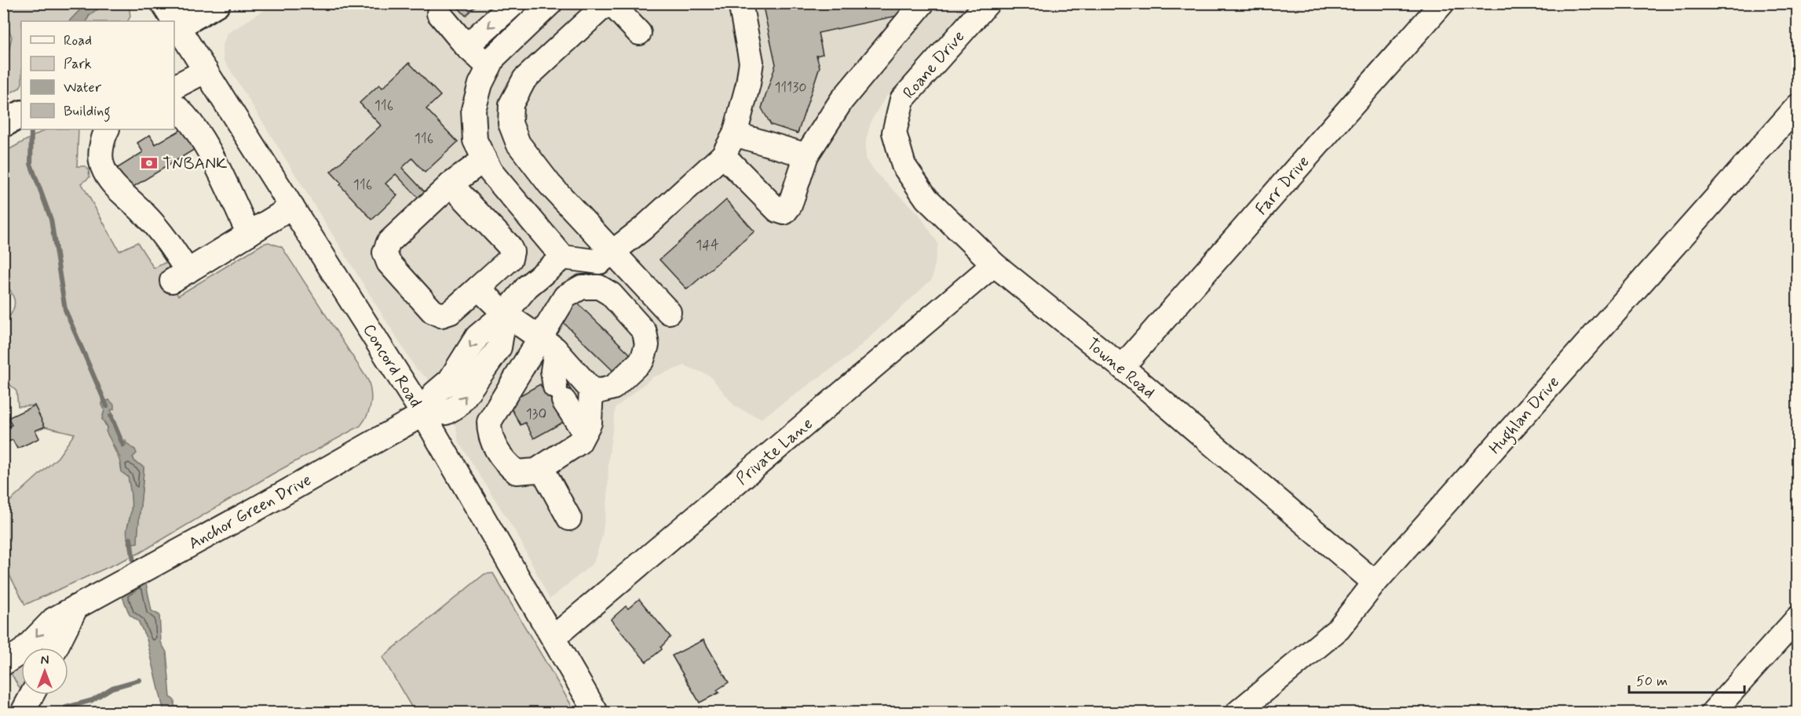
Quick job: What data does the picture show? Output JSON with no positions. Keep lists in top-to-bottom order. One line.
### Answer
{"streets":{"street":["Roane Drive","Farr Drive","Concord Road","Towne Road","Hughlan Drive","Private Lane","Anchor Green Drive"]},"crossings":[["Roane Drive","Towne Road"],["Farr Drive","Towne Road"],["Concord Road","Private Lane"],["Concord Road","Anchor Green Drive"],["Towne Road","Hughlan Drive"],["Towne Road","Private Lane"]],"places":{"bank":["TNBANK"]},"house_numbers":["11130","116","116","116","144","130"],"legend":["Road","Park","Water","Building"],"scale_bar":"50 m","north":"top"}
